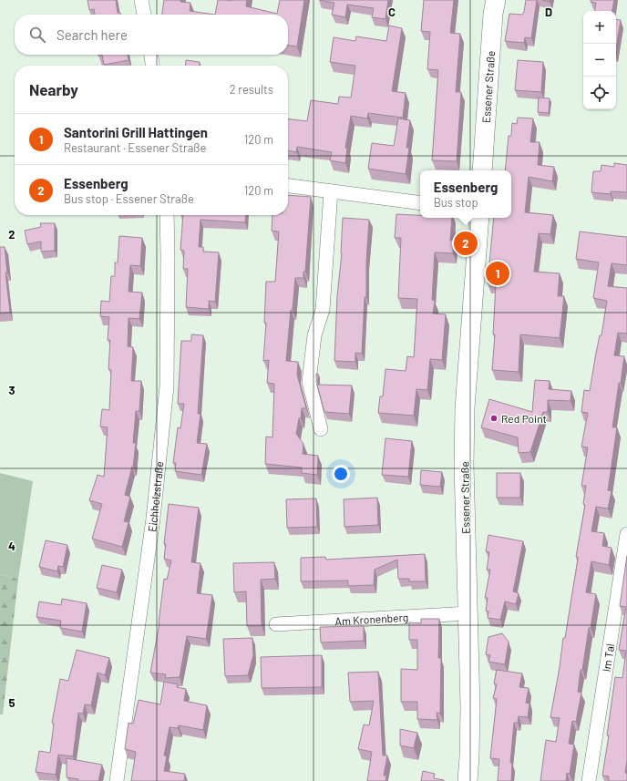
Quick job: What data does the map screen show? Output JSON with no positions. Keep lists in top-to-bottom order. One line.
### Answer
{"streets":{"street":["Essener Straße","Eichholzstraße","Am Kronenberg","Im Tal"]},"crossings":[["Essener Straße","Am Kronenberg"]],"places":["Red Point"],"page":{"map_buttons":["+","−"],"search":"Search here","heading":["Nearby","2 results"],"list":[{"mark":"1","name":"Santorini Grill Hattingen","note":"Restaurant · Essener Straße","value":"120 m"},{"mark":"2","name":"Essenberg","note":"Bus stop · Essener Straße","value":"120 m"}],"popup":["Essenberg","Bus stop"],"pins":["2","1"]},"grid":{"columns":["C","D"],"rows":["2","3","4","5"]}}
